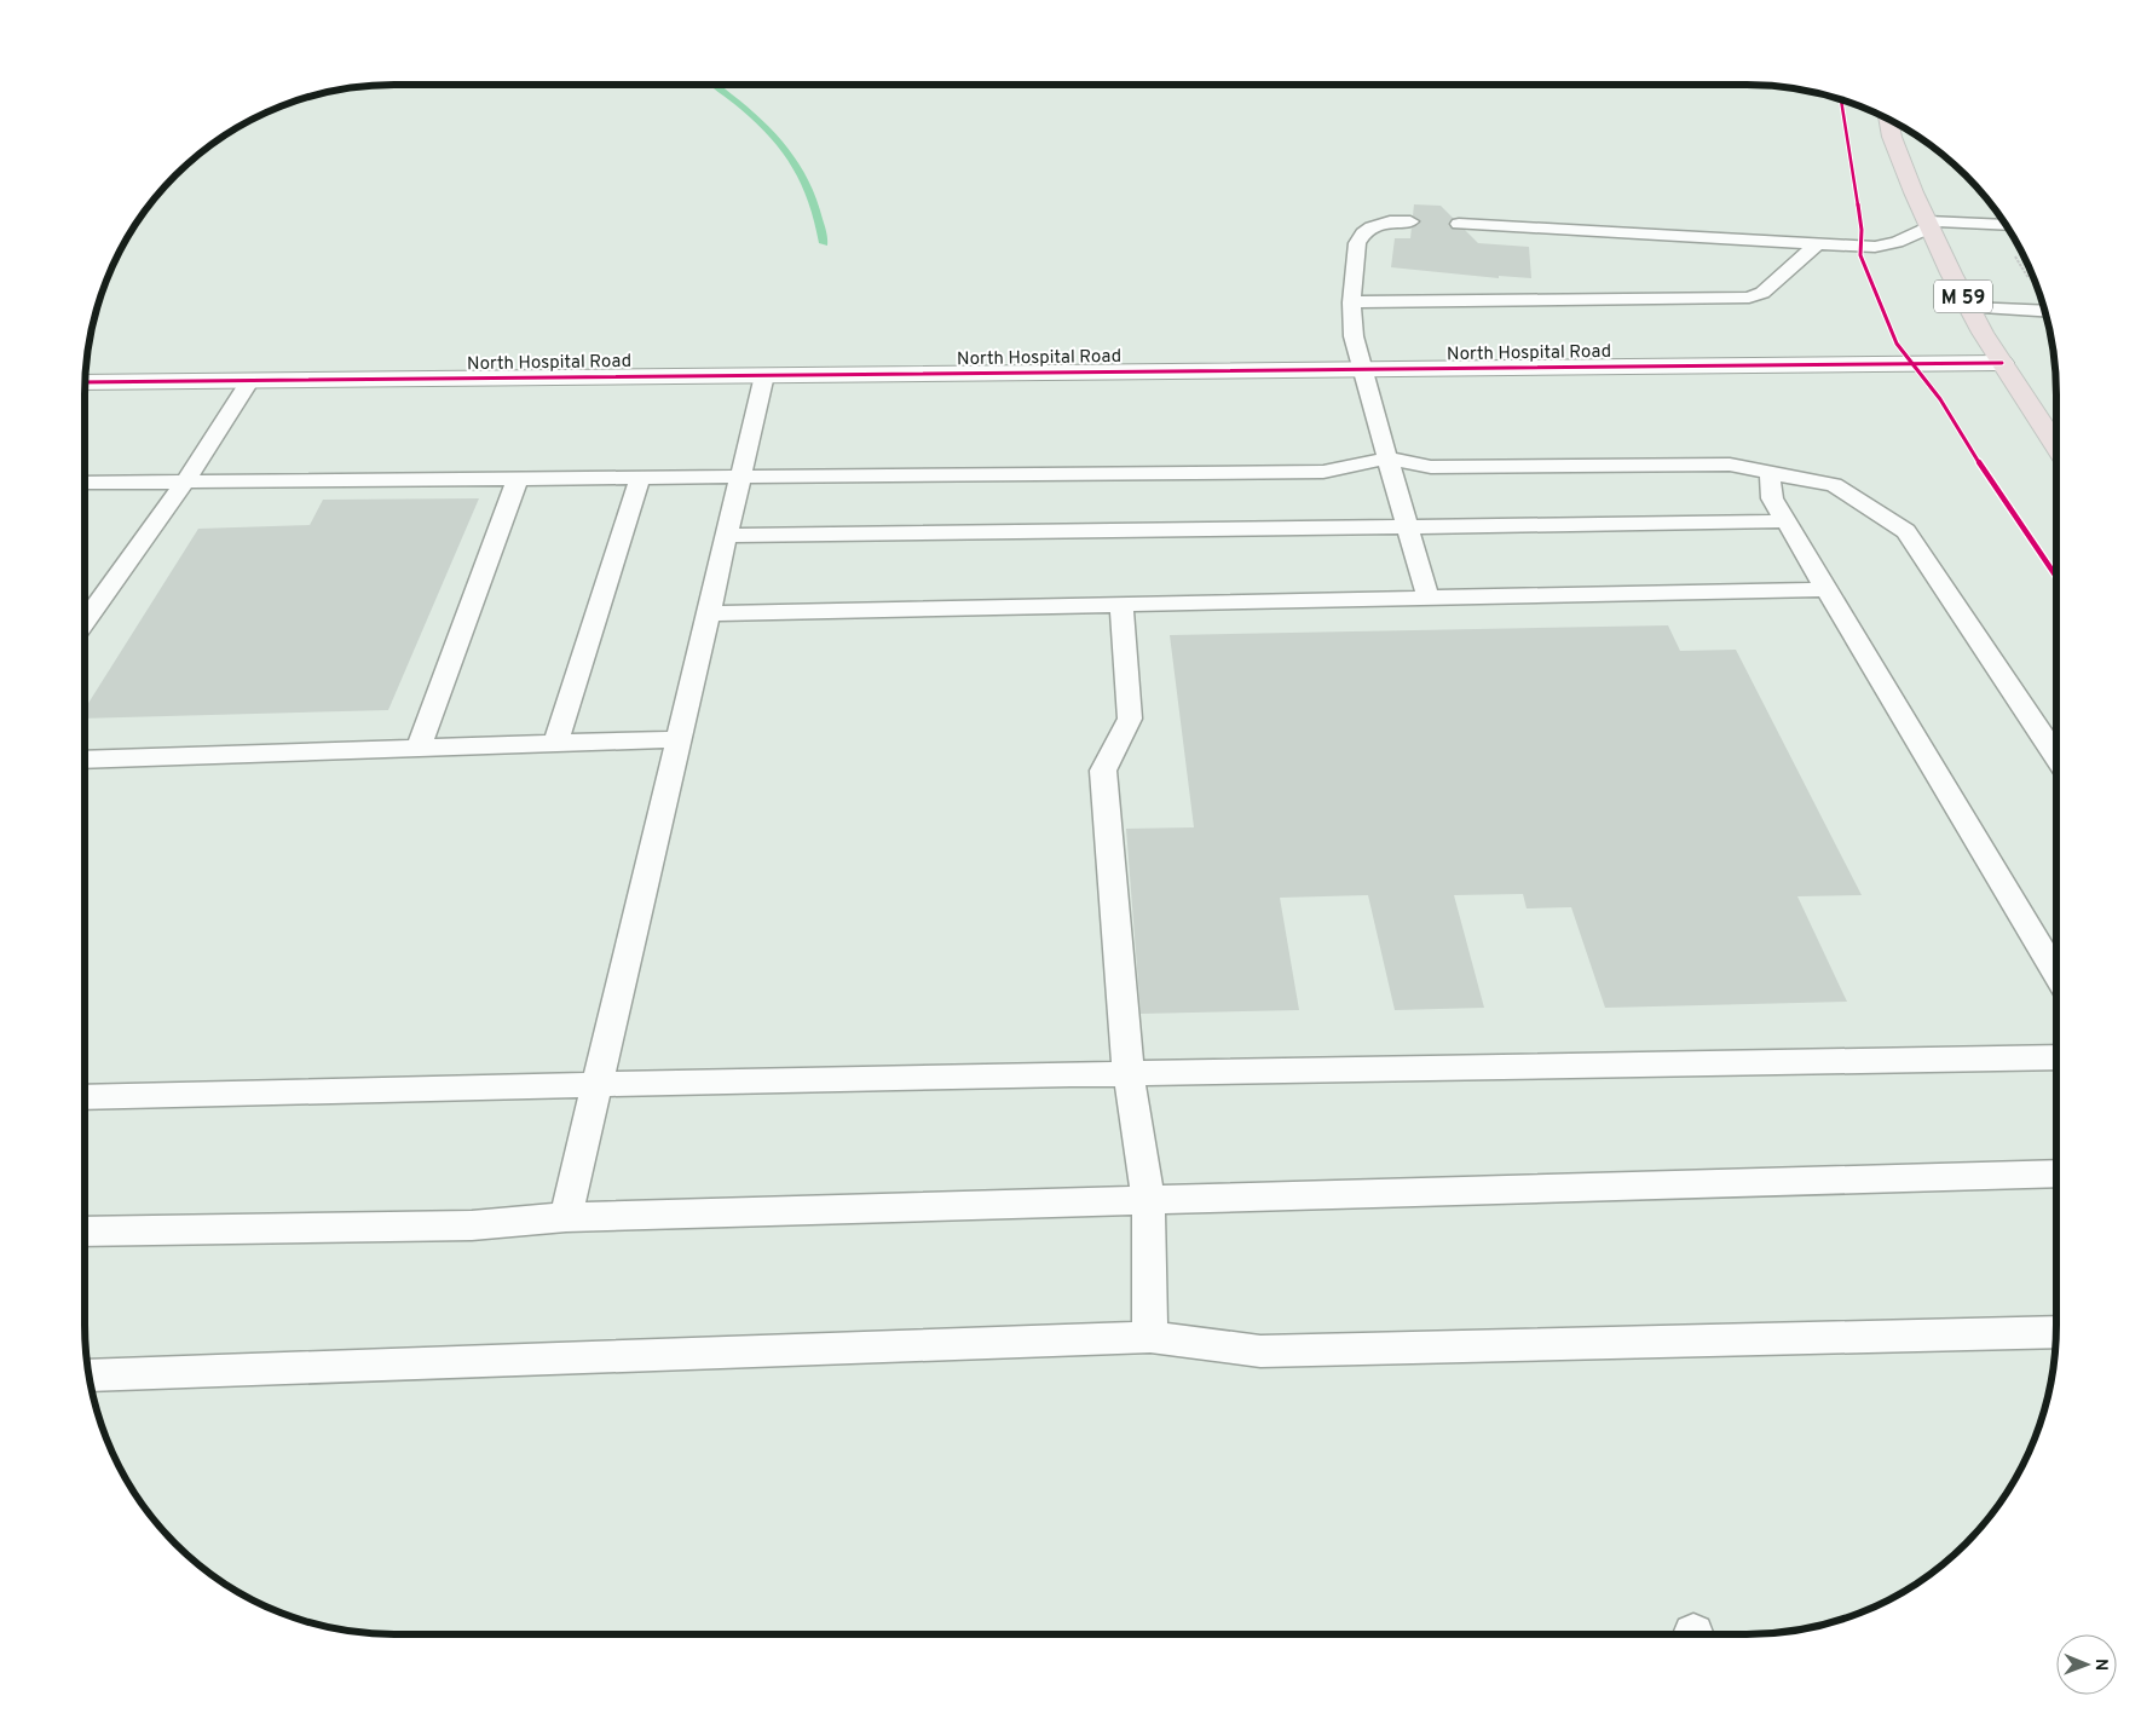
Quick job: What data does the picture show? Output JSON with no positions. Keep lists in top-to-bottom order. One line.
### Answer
{"streets":{"highway":["M 59"],"street":["North Hospital Road"]},"crossings":[["M 59","North Hospital Road"]],"north":"right"}
